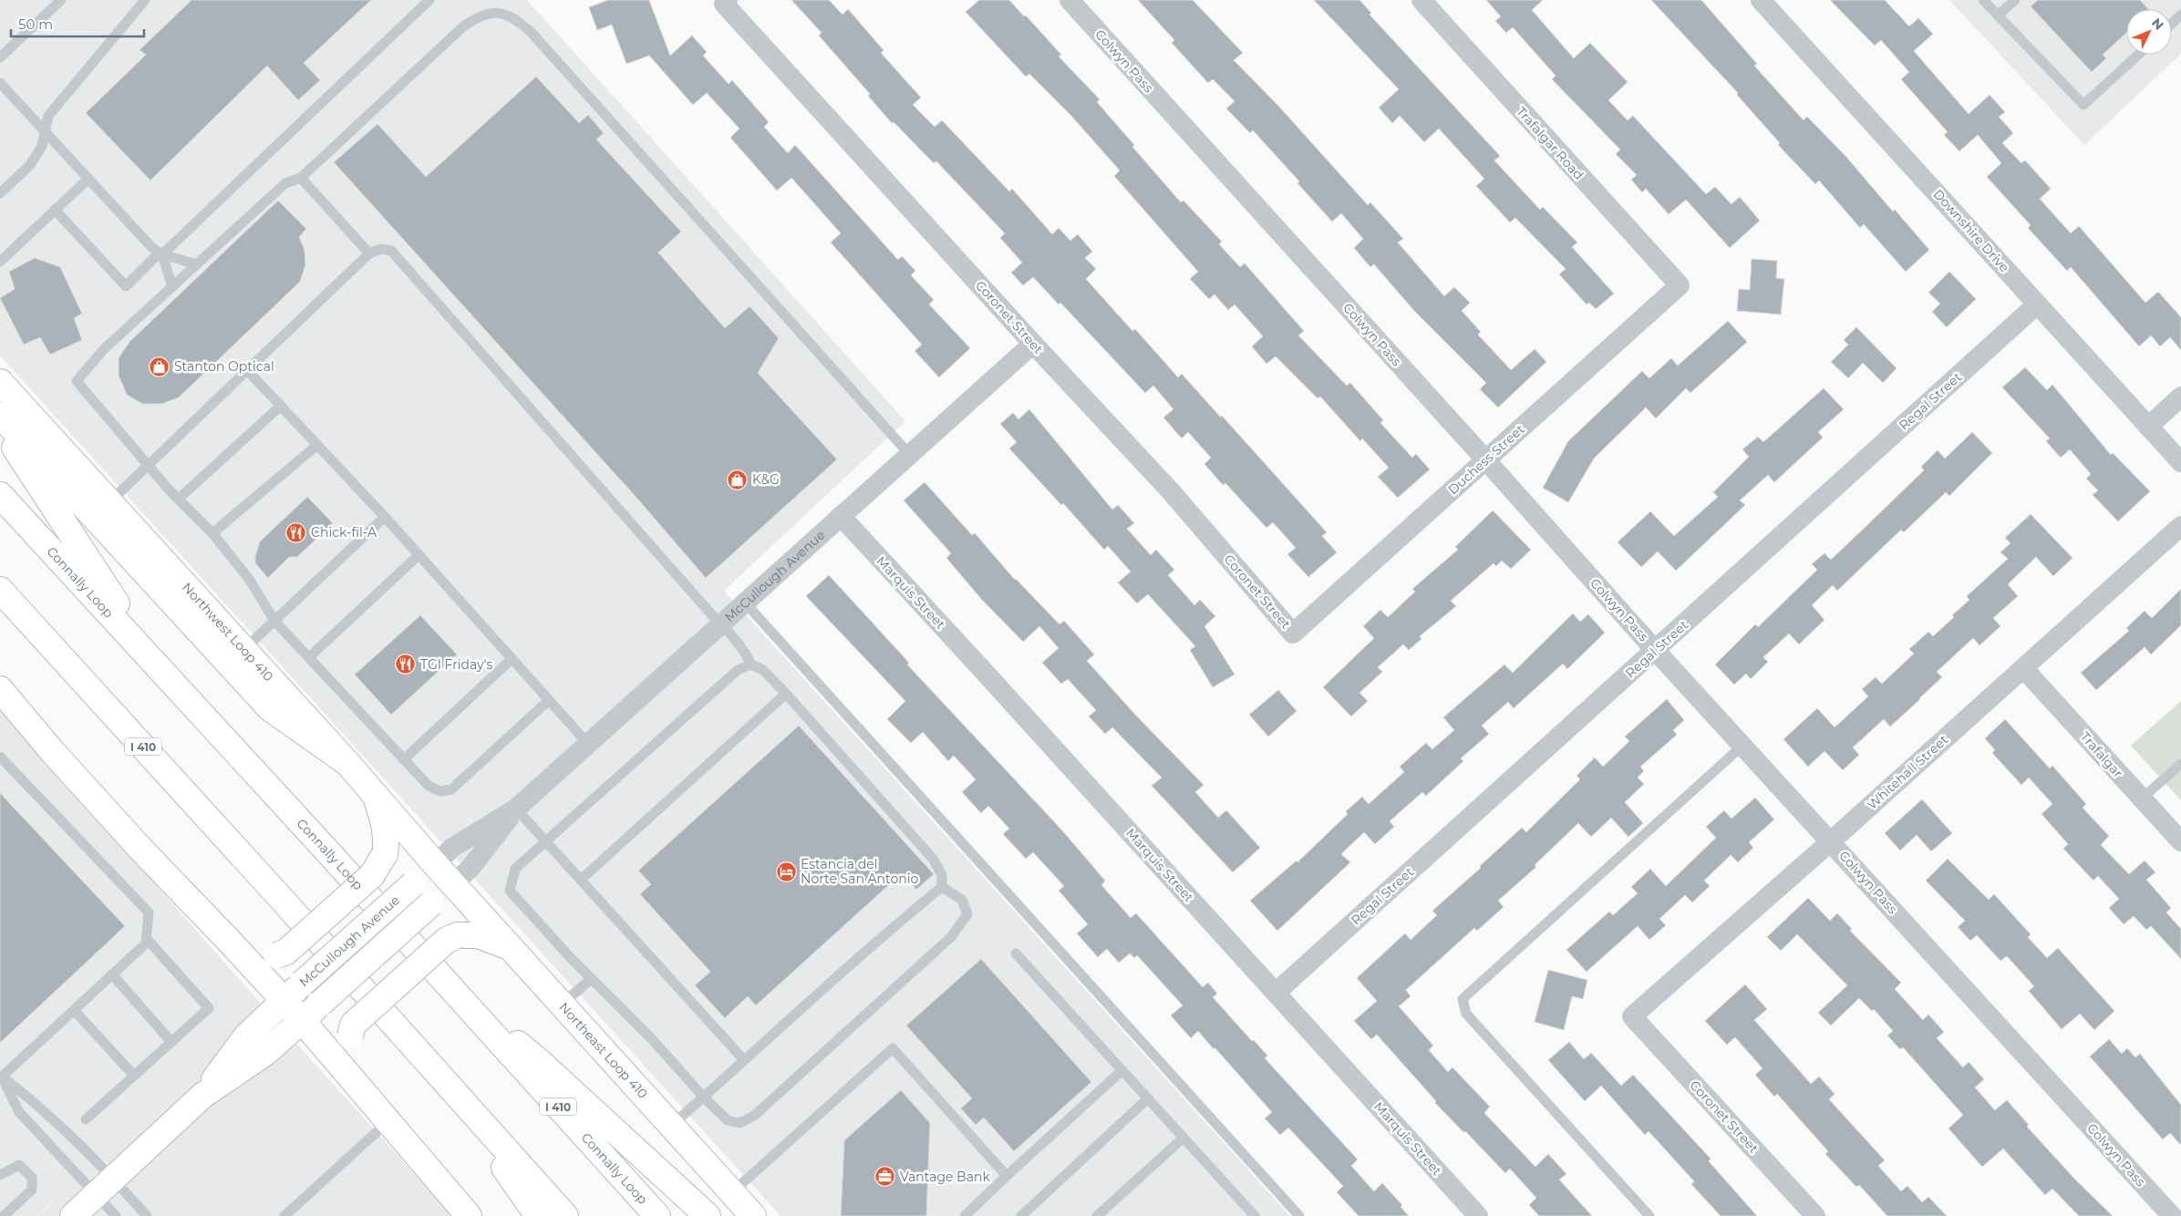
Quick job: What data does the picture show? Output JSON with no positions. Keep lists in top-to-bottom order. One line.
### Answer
{"streets":{"main road":["McCullough Avenue","Connally Loop","Northwest Loop 410","I 410","Northeast Loop 410"],"street":["Colwyn Pass","Trafalgar Road","Downshire Drive","Coronet Street","Regal Street","Duchess Street","Marquis Street","Trafalgar","Whitehall Street"]},"crossings":[["Colwyn Pass","Regal Street"],["Colwyn Pass","Duchess Street"],["Colwyn Pass","Whitehall Street"],["Trafalgar Road","Duchess Street"],["Downshire Drive","Regal Street"],["Coronet Street","Duchess Street"],["Coronet Street","McCullough Avenue"],["Coronet Street","Whitehall Street"],["Regal Street","Marquis Street"],["McCullough Avenue","Marquis Street"],["McCullough Avenue","Northwest Loop 410"],["McCullough Avenue","Northeast Loop 410"],["Northwest Loop 410","Northeast Loop 410"],["Trafalgar","Whitehall Street"]],"places":{"shop":["Stanton Optical","K&G"],"restaurant":["Chick-fil-A","TGI Friday's"],"hotel":["Estancia del Norte San Antonio"],"office":["Vantage Bank"]},"scale_bar":"50 m","north":"top right"}
